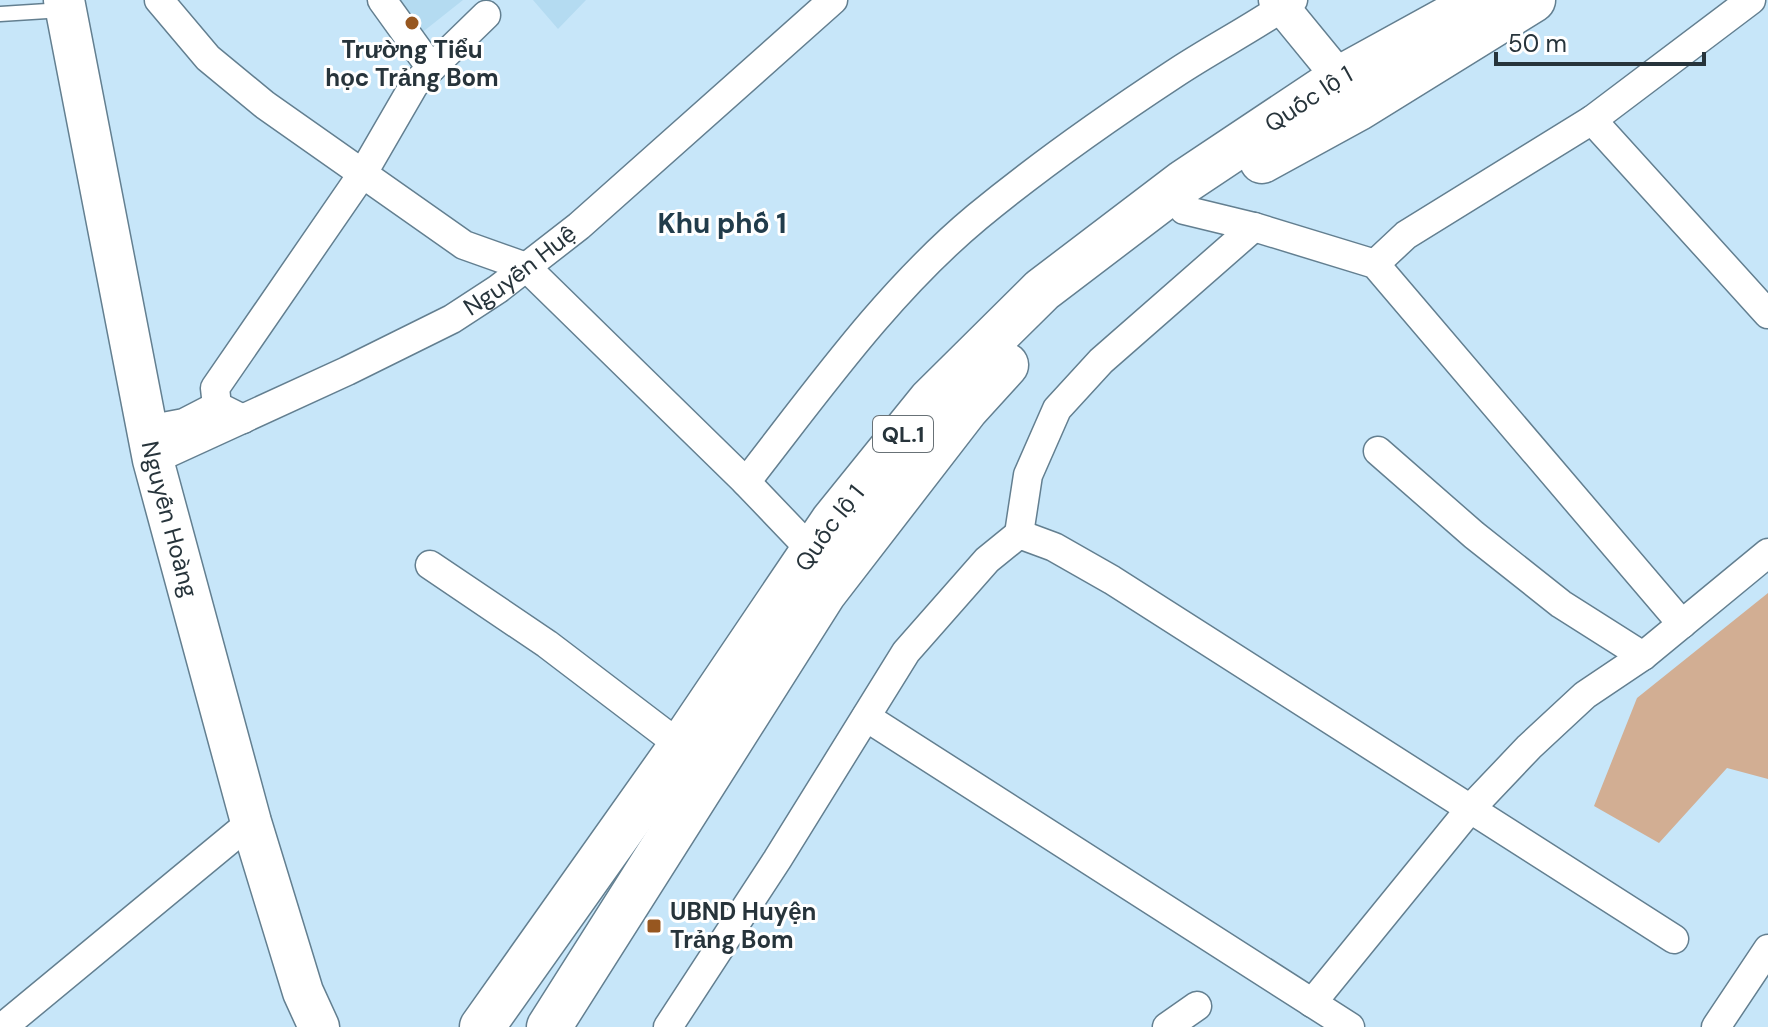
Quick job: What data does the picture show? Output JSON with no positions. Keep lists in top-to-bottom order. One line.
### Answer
{"streets":{"highway":["Quốc lộ 1","QL.1"],"main road":["Nguyễn Hoàng"],"street":["Nguyễn Huệ"]},"crossings":[["Nguyễn Huệ","Nguyễn Hoàng"]],"districts":["Khu phố 1"],"places":{"other":["Trường Tiểu học Trảng Bom"],"transit":["UBND Huyện Trảng Bom"]},"scale_bar":"50 m"}
